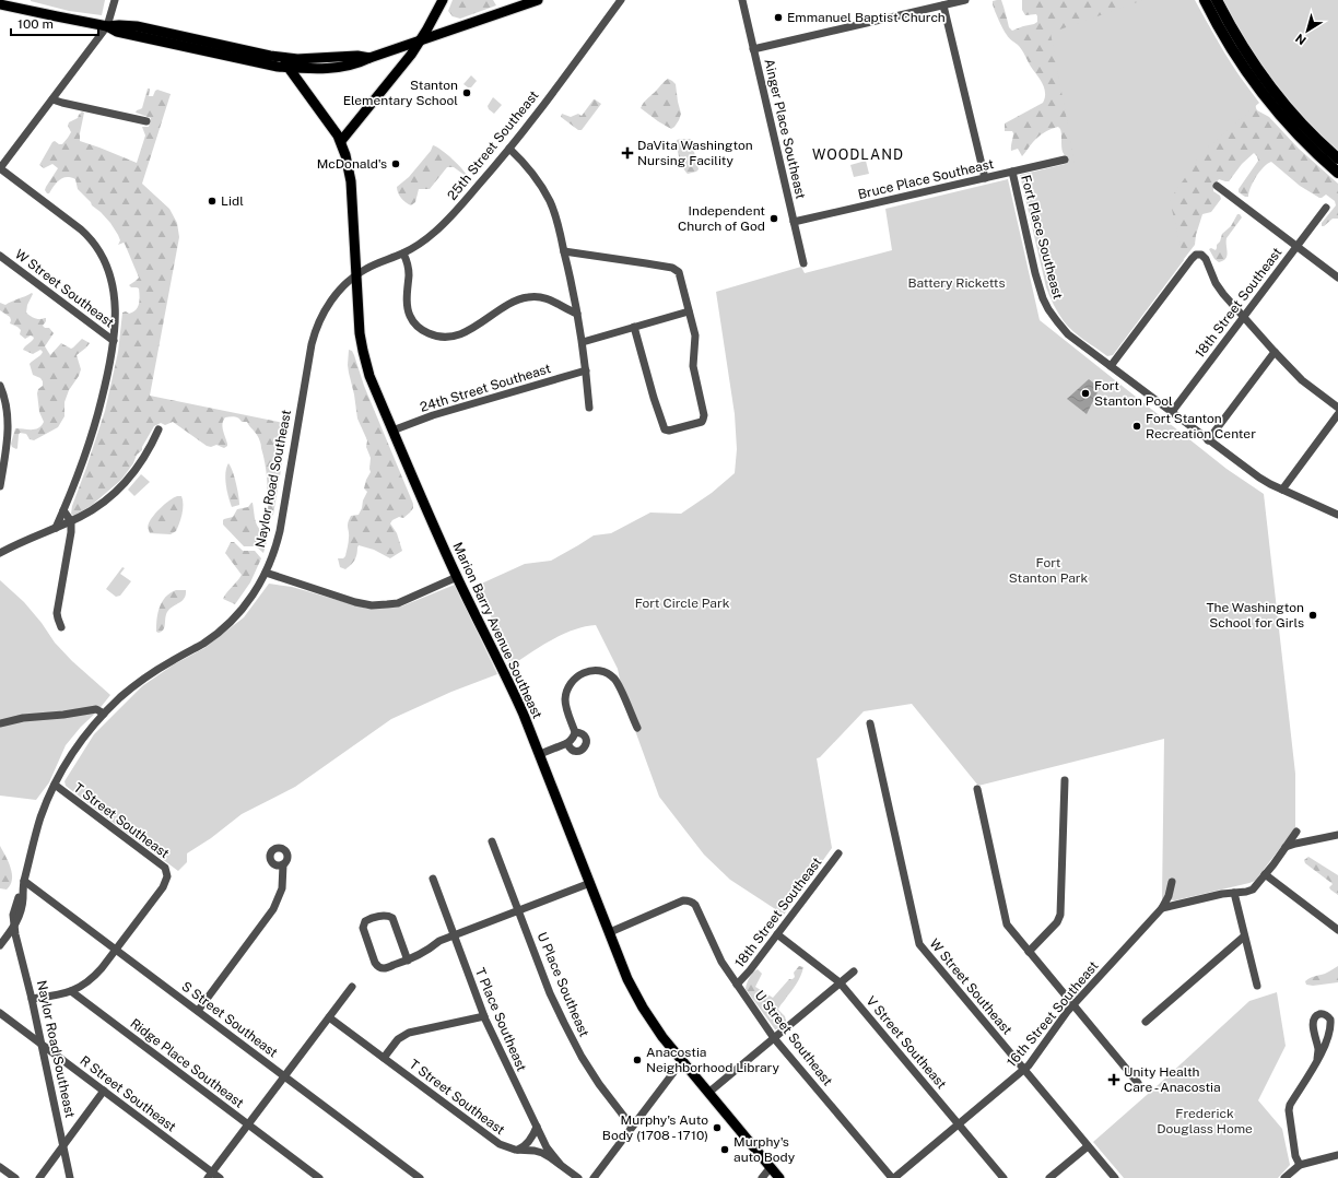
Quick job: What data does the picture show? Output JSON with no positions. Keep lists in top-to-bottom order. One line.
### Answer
{"streets":{"main road":["Marion Barry Avenue Southeast"],"street":["Ainger Place Southeast","25th Street Southeast","Bruce Place Southeast","Fort Place Southeast","W Street Southeast","18th Street Southeast","24th Street Southeast","Naylor Road Southeast","T Street Southeast","U Place Southeast","16th Street Southeast","S Street Southeast","T Place Southeast","U Street Southeast","V Street Southeast","Ridge Place Southeast","R Street Southeast"]},"crossings":[["Ainger Place Southeast","Bruce Place Southeast"],["25th Street Southeast","Naylor Road Southeast"],["25th Street Southeast","Marion Barry Avenue Southeast"],["Bruce Place Southeast","Fort Place Southeast"],["Fort Place Southeast","18th Street Southeast"],["W Street Southeast","16th Street Southeast"],["18th Street Southeast","U Street Southeast"],["18th Street Southeast","V Street Southeast"],["24th Street Southeast","Marion Barry Avenue Southeast"],["Naylor Road Southeast","Marion Barry Avenue Southeast"],["Naylor Road Southeast","T Street Southeast"],["Naylor Road Southeast","S Street Southeast"],["Naylor Road Southeast","R Street Southeast"],["Marion Barry Avenue Southeast","U Street Southeast"],["T Street Southeast","S Street Southeast"],["T Street Southeast","T Place Southeast"],["16th Street Southeast","U Street Southeast"],["16th Street Southeast","V Street Southeast"]],"districts":["WOODLAND"],"parks":["Battery Ricketts","Fort Stanton Park","Fort Circle Park","Frederick Douglass Home"],"places":{"other":["Emmanuel Baptist Church","Stanton Elementary School","McDonald's","Lidl","Independent Church of God","Fort Stanton Pool","Fort Stanton Recreation Center","The Washington School for Girls","Anacostia Neighborhood Library","Murphy's Auto Body (1708 - 1710)","Murphy's auto Body"],"health":["DaVita Washington Nursing Facility","Unity Health Care - Anacostia"]},"scale_bar":"100 m","north":"bottom left"}
